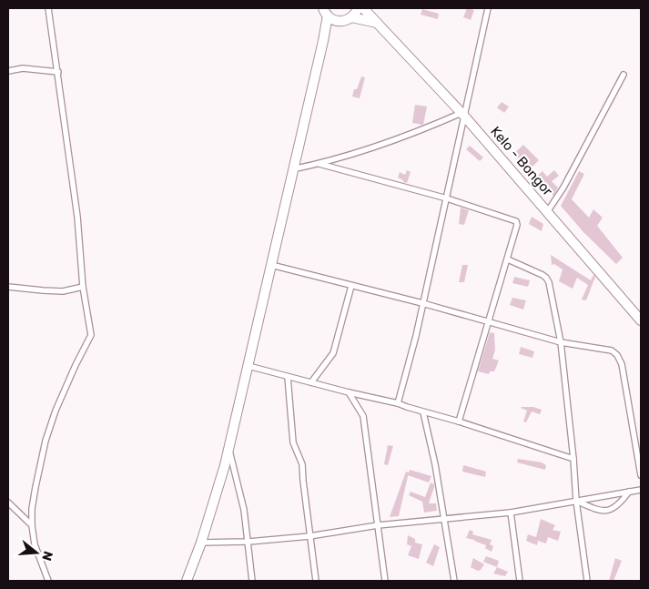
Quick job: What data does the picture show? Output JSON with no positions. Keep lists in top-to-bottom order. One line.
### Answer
{"streets":{"highway":["Kelo - Bongor"]},"north":"right"}
